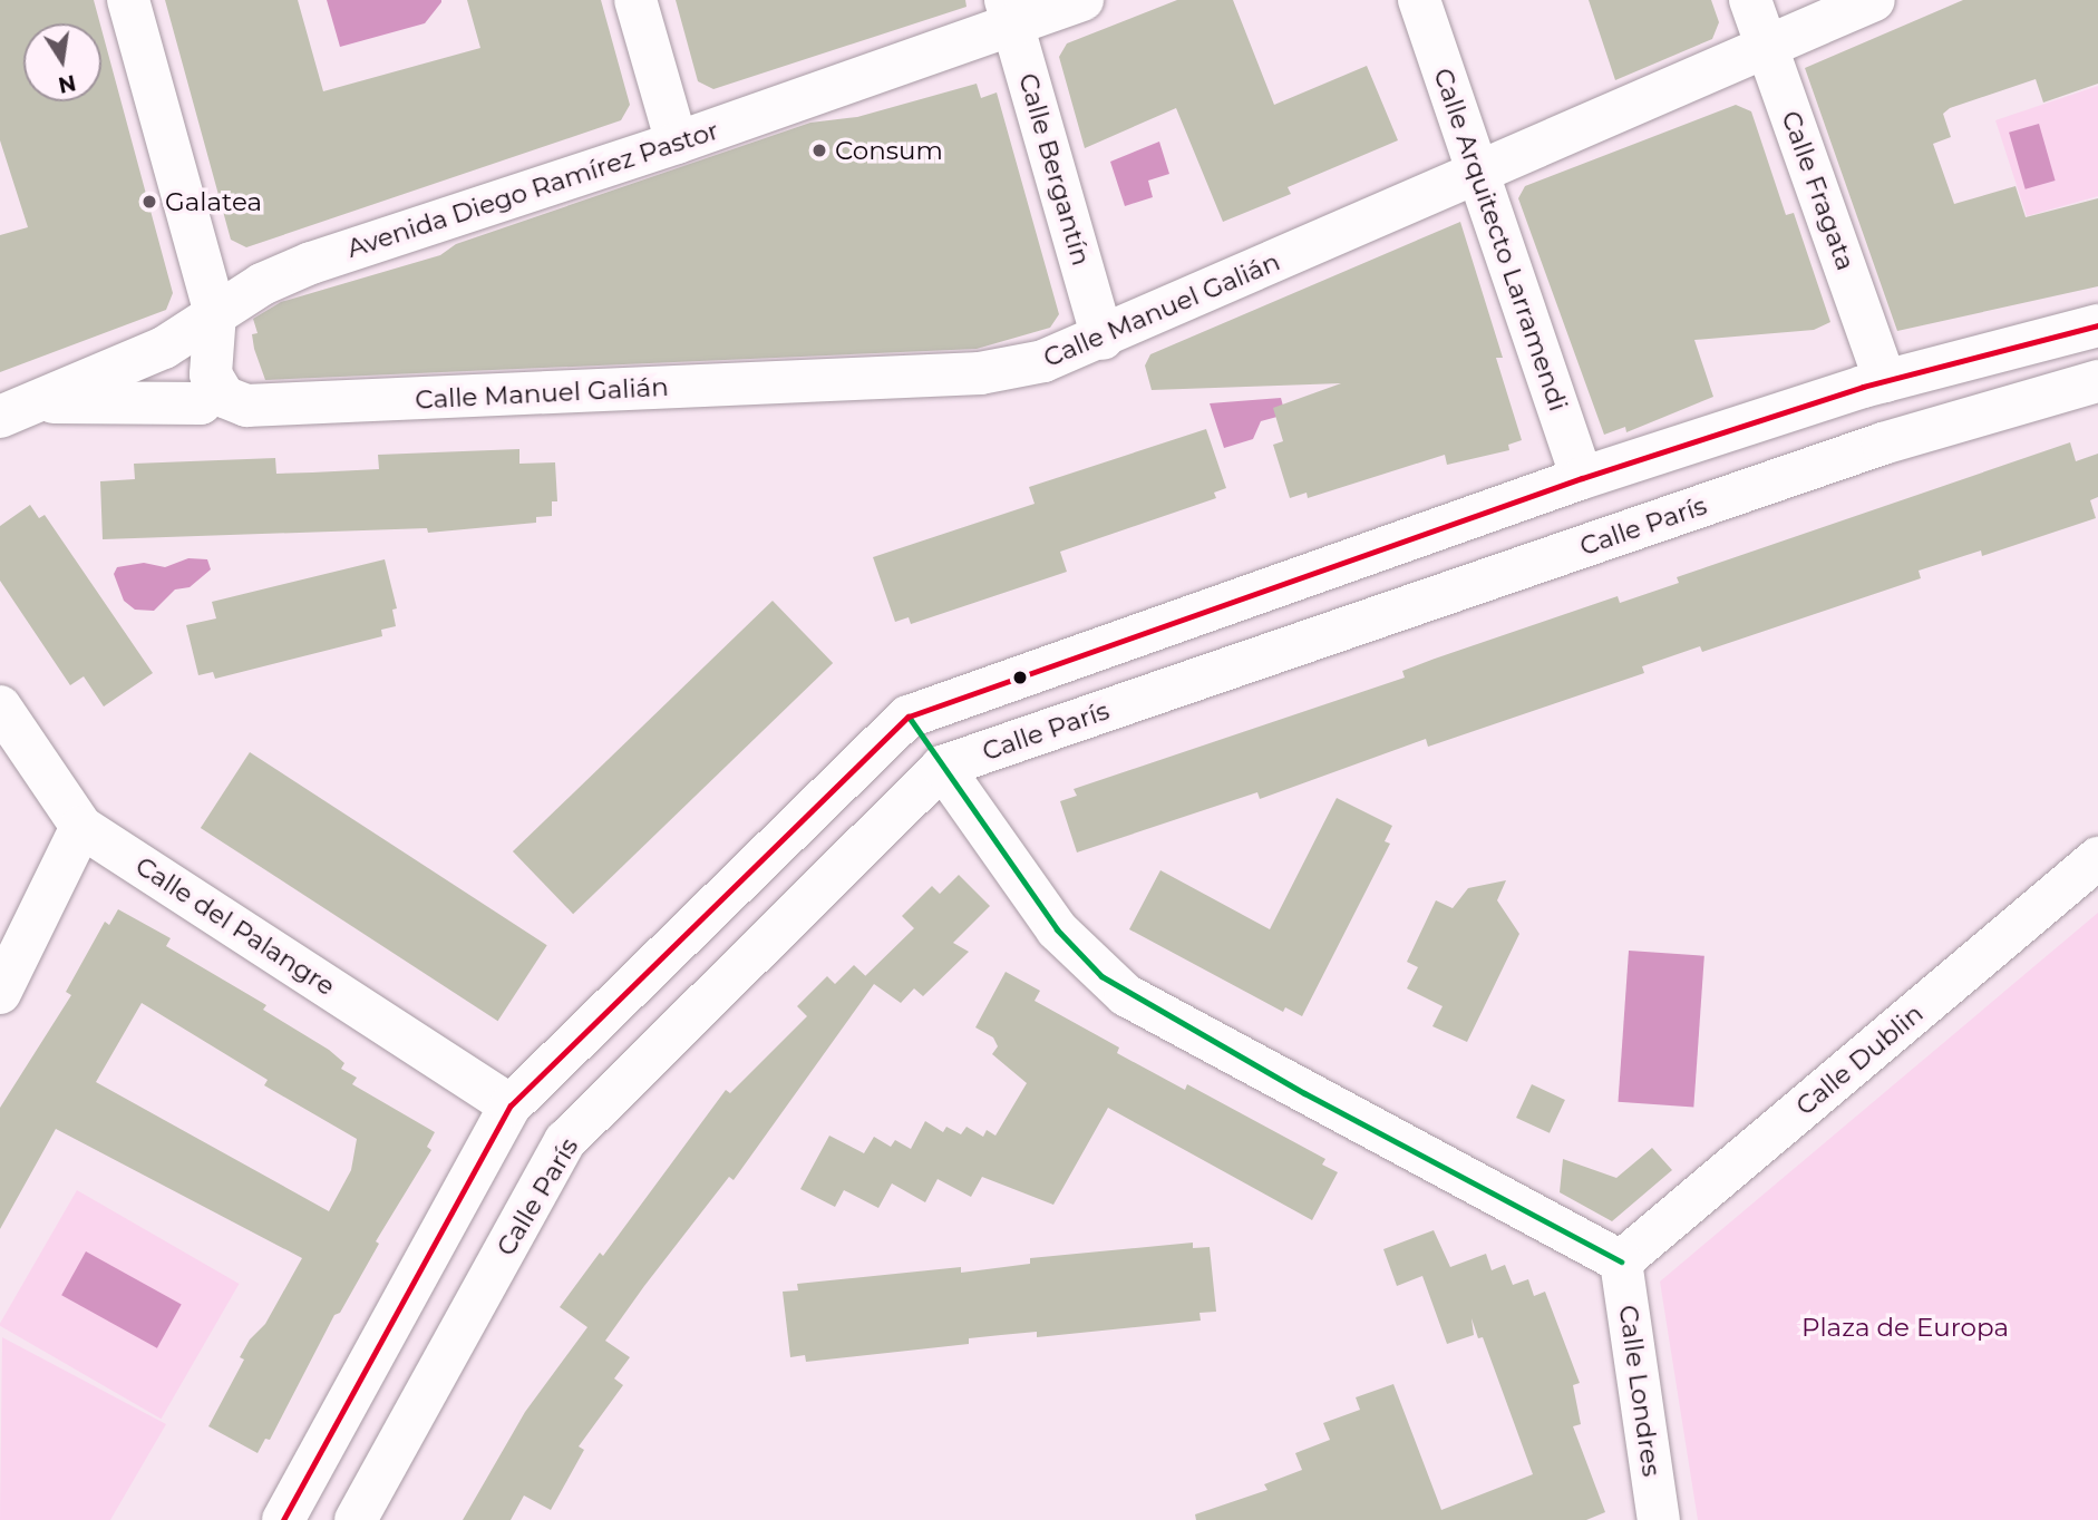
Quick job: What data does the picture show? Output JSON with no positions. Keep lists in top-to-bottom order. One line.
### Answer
{"streets":{"street":["Calle Bergantín","Avenida Diego Ramírez Pastor","Calle Fragata","Calle Arquitecto Larramendi","Calle Manuel Galián","Calle París","Calle del Palangre","Calle Dublin","Calle Londres"]},"crossings":[["Calle Bergantín","Avenida Diego Ramírez Pastor"],["Calle Bergantín","Calle Manuel Galián"],["Calle Fragata","Calle Manuel Galián"],["Calle Arquitecto Larramendi","Calle Manuel Galián"],["Calle París","Calle del Palangre"],["Calle Dublin","Calle Londres"]],"parks":["Plaza de Europa"],"places":["Consum","Galatea"],"north":"bottom"}
